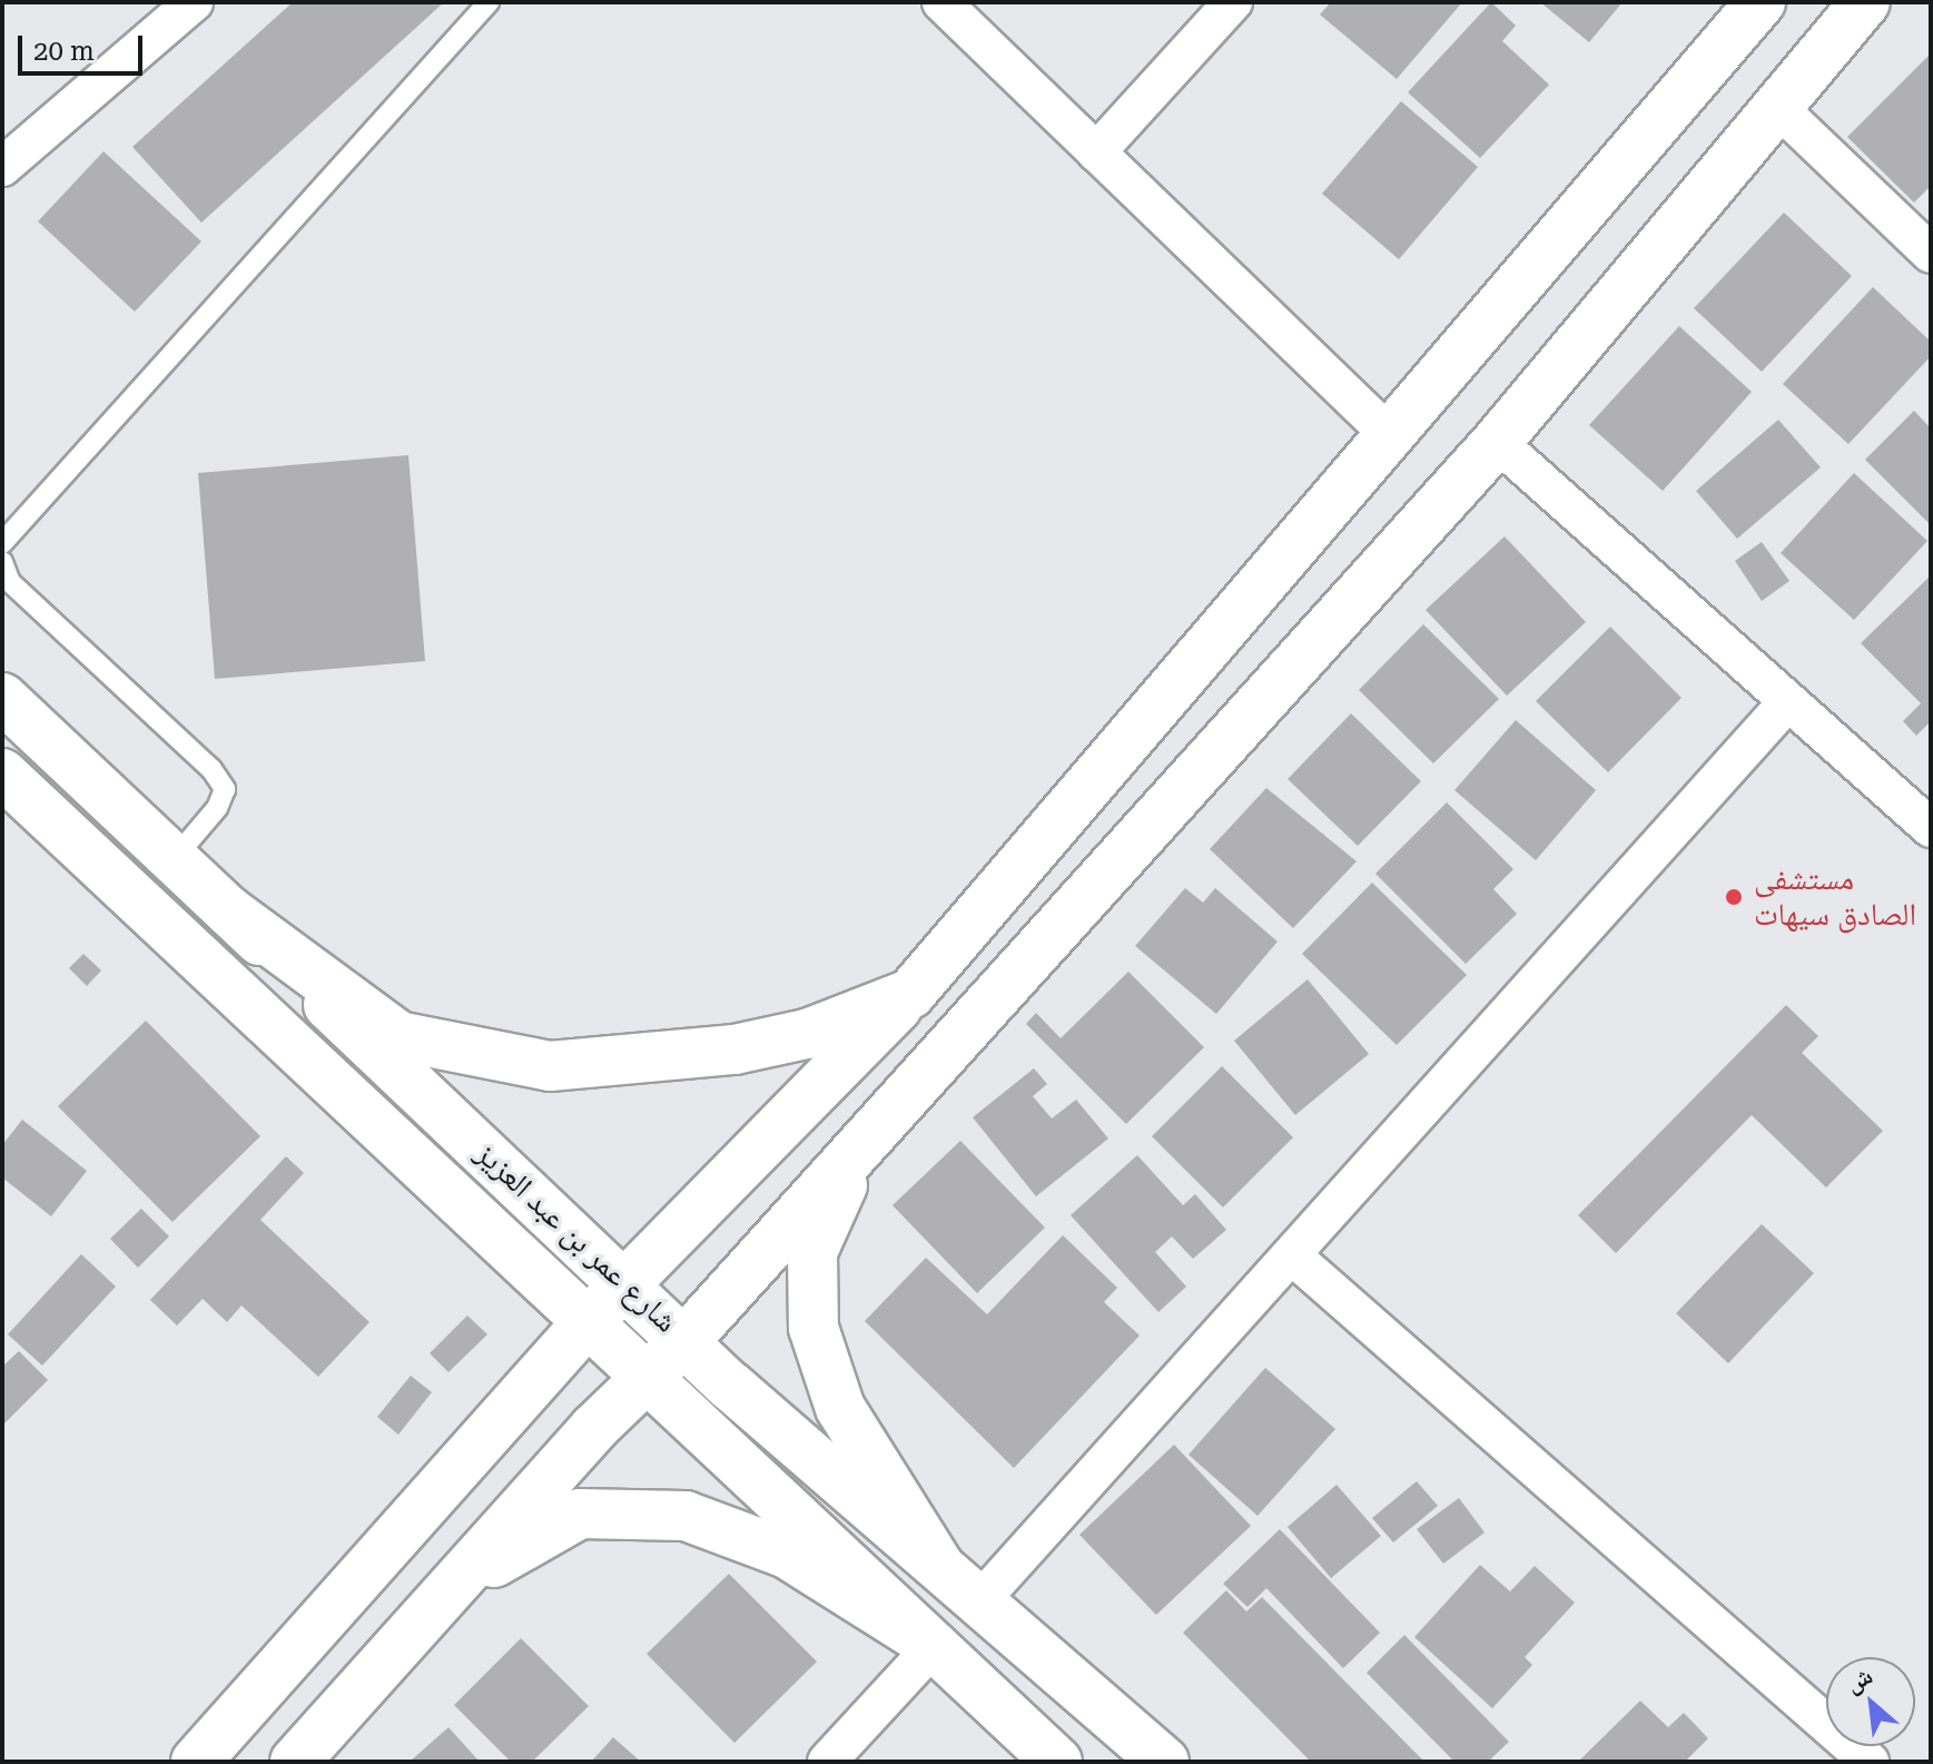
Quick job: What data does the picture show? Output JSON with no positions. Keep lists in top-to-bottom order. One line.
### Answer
{"streets":{"main road":["شارع عمر بن عبد العزيز"]},"places":["مستشفى الصادق سيهات"],"scale_bar":"20 m","north":"top left"}
